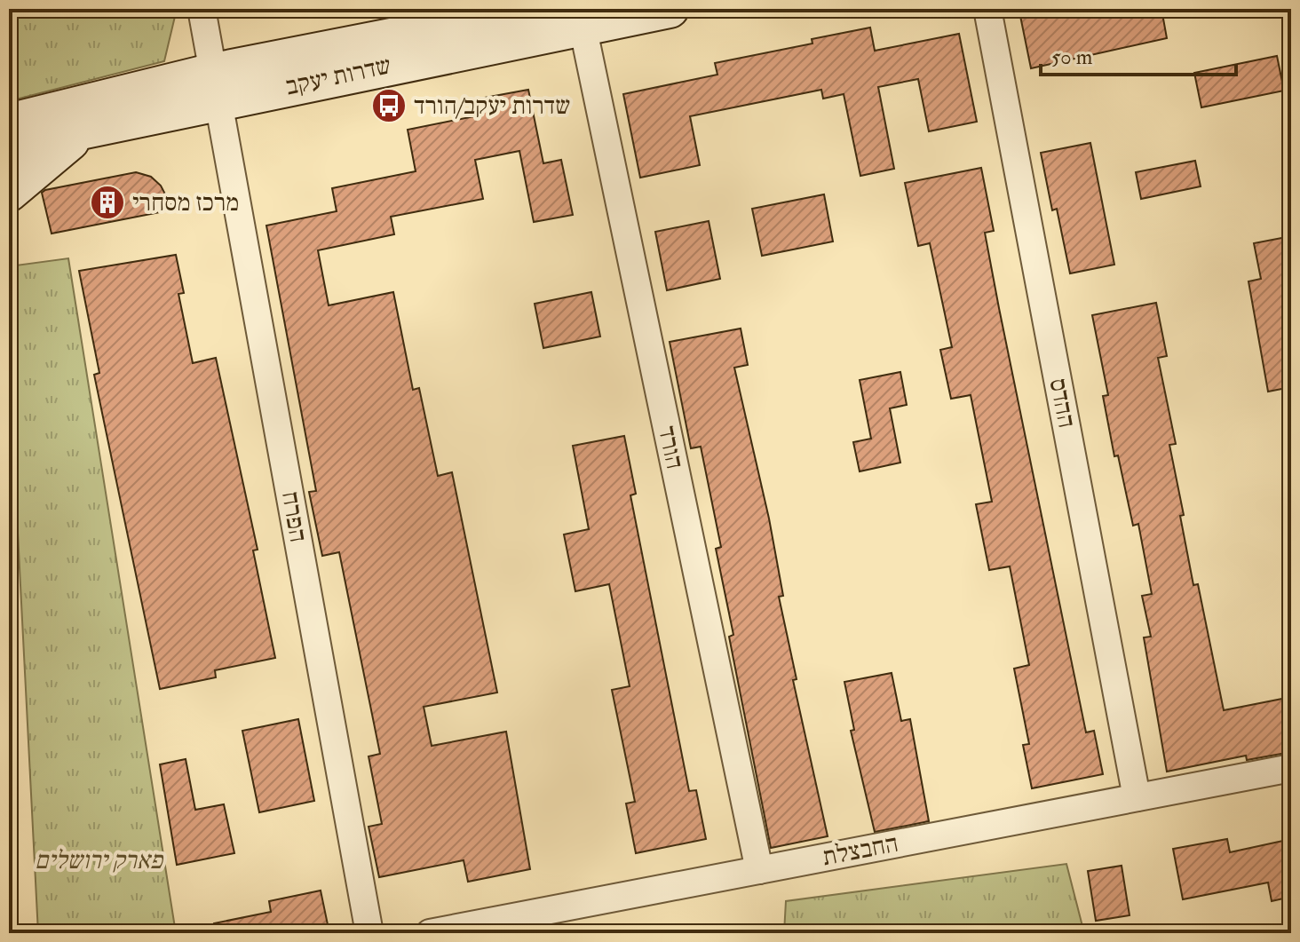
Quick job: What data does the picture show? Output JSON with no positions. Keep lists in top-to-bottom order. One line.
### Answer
{"streets":{"street":["שדרות יעקב","ההדס","הורד","הפרח","החבצלת"]},"crossings":[["שדרות יעקב","הורד"],["שדרות יעקב","הפרח"],["ההדס","החבצלת"],["הורד","החבצלת"]],"parks":["פארק ירושלים"],"places":{"bus stop":["שדרות יעקב/הורד"],"building":["מרכז מסחרי"]},"scale_bar":"50 m"}
